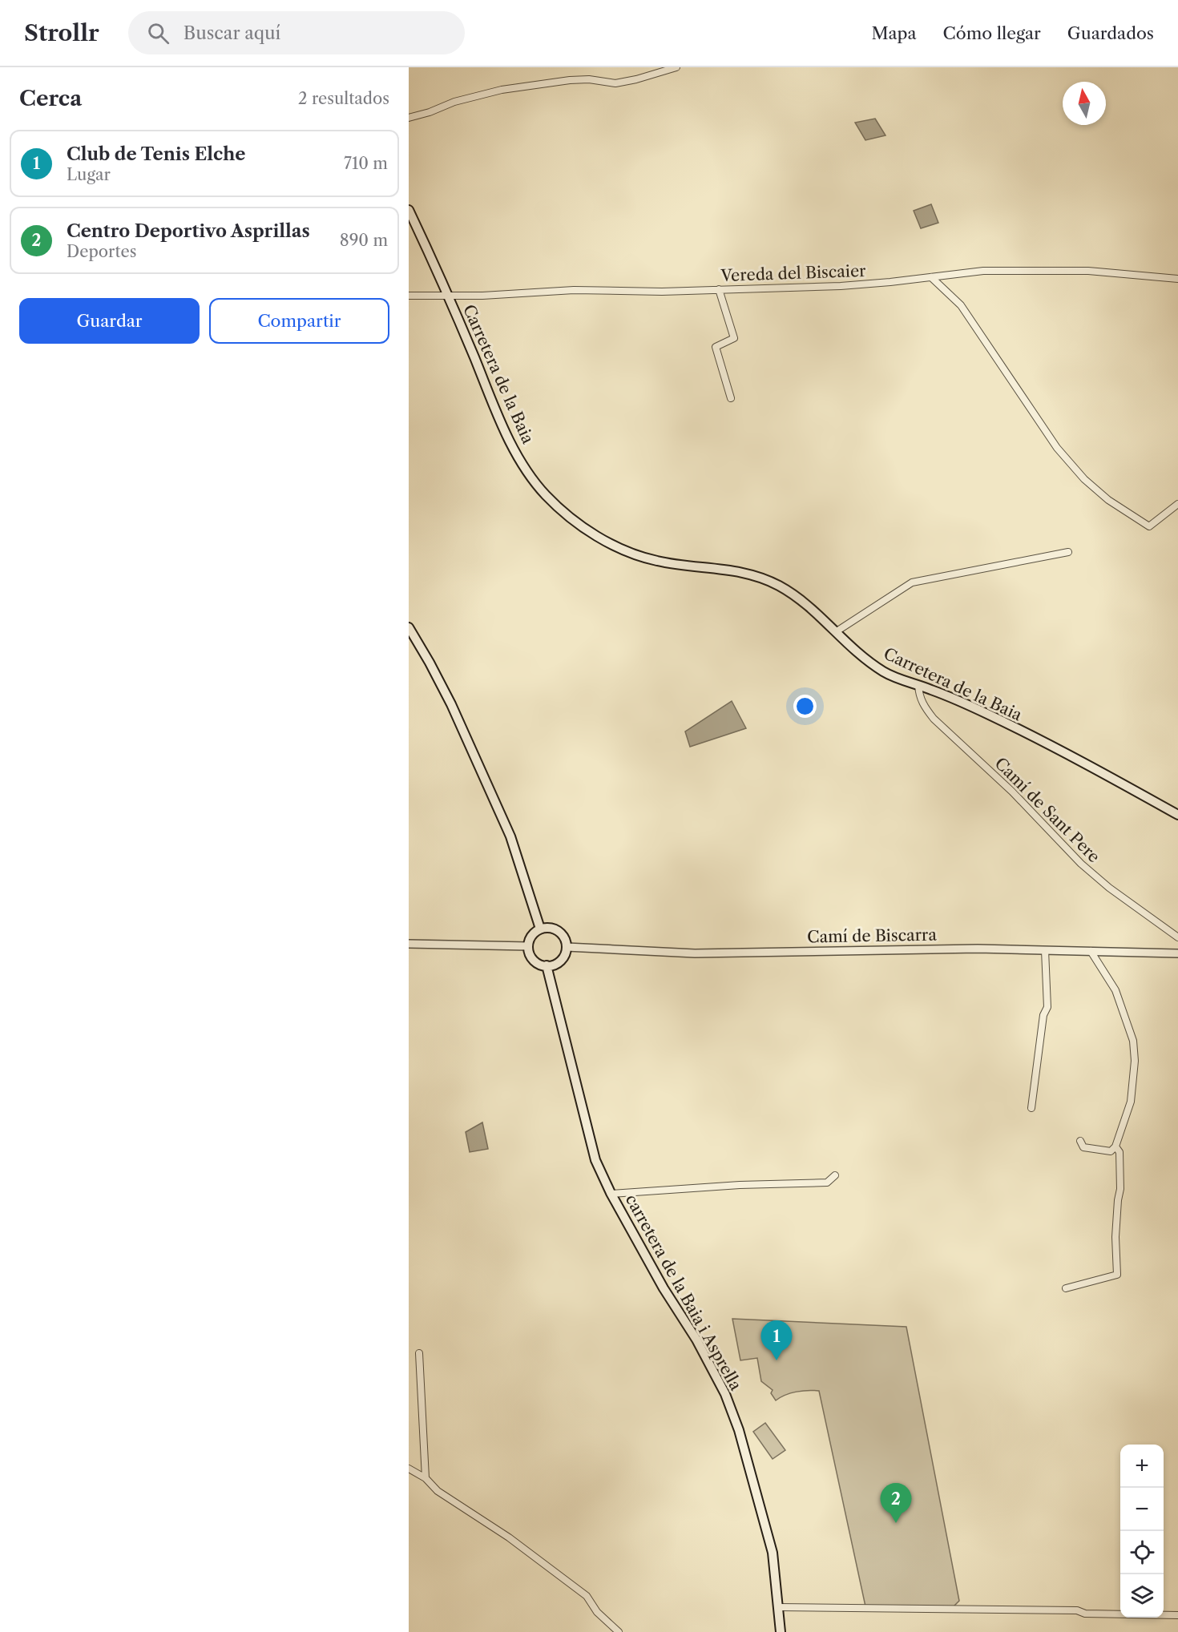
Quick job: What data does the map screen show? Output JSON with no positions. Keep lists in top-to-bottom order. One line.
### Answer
{"streets":{"main road":["Carretera de la Baia","carretera de la Baia i Asprella"],"street":["Vereda del Biscaier","Camí de Sant Pere","Camí de Biscarra"]},"crossings":[["Vereda del Biscaier","Carretera de la Baia"],["Carretera de la Baia","Camí de Sant Pere"],["Camí de Biscarra","carretera de la Baia i Asprella"]],"north":"top","page":{"header":"Strollr","search":"Buscar aquí","nav":["Mapa","Cómo llegar","Guardados"],"heading":["Cerca","2 resultados"],"list":[{"mark":"1","name":"Club de Tenis Elche","note":"Lugar","value":"710 m"},{"mark":"2","name":"Centro Deportivo Asprillas","note":"Deportes","value":"890 m"}],"buttons":["Guardar","Compartir"],"pins":["1","2"],"map_buttons":["+","−"]}}
